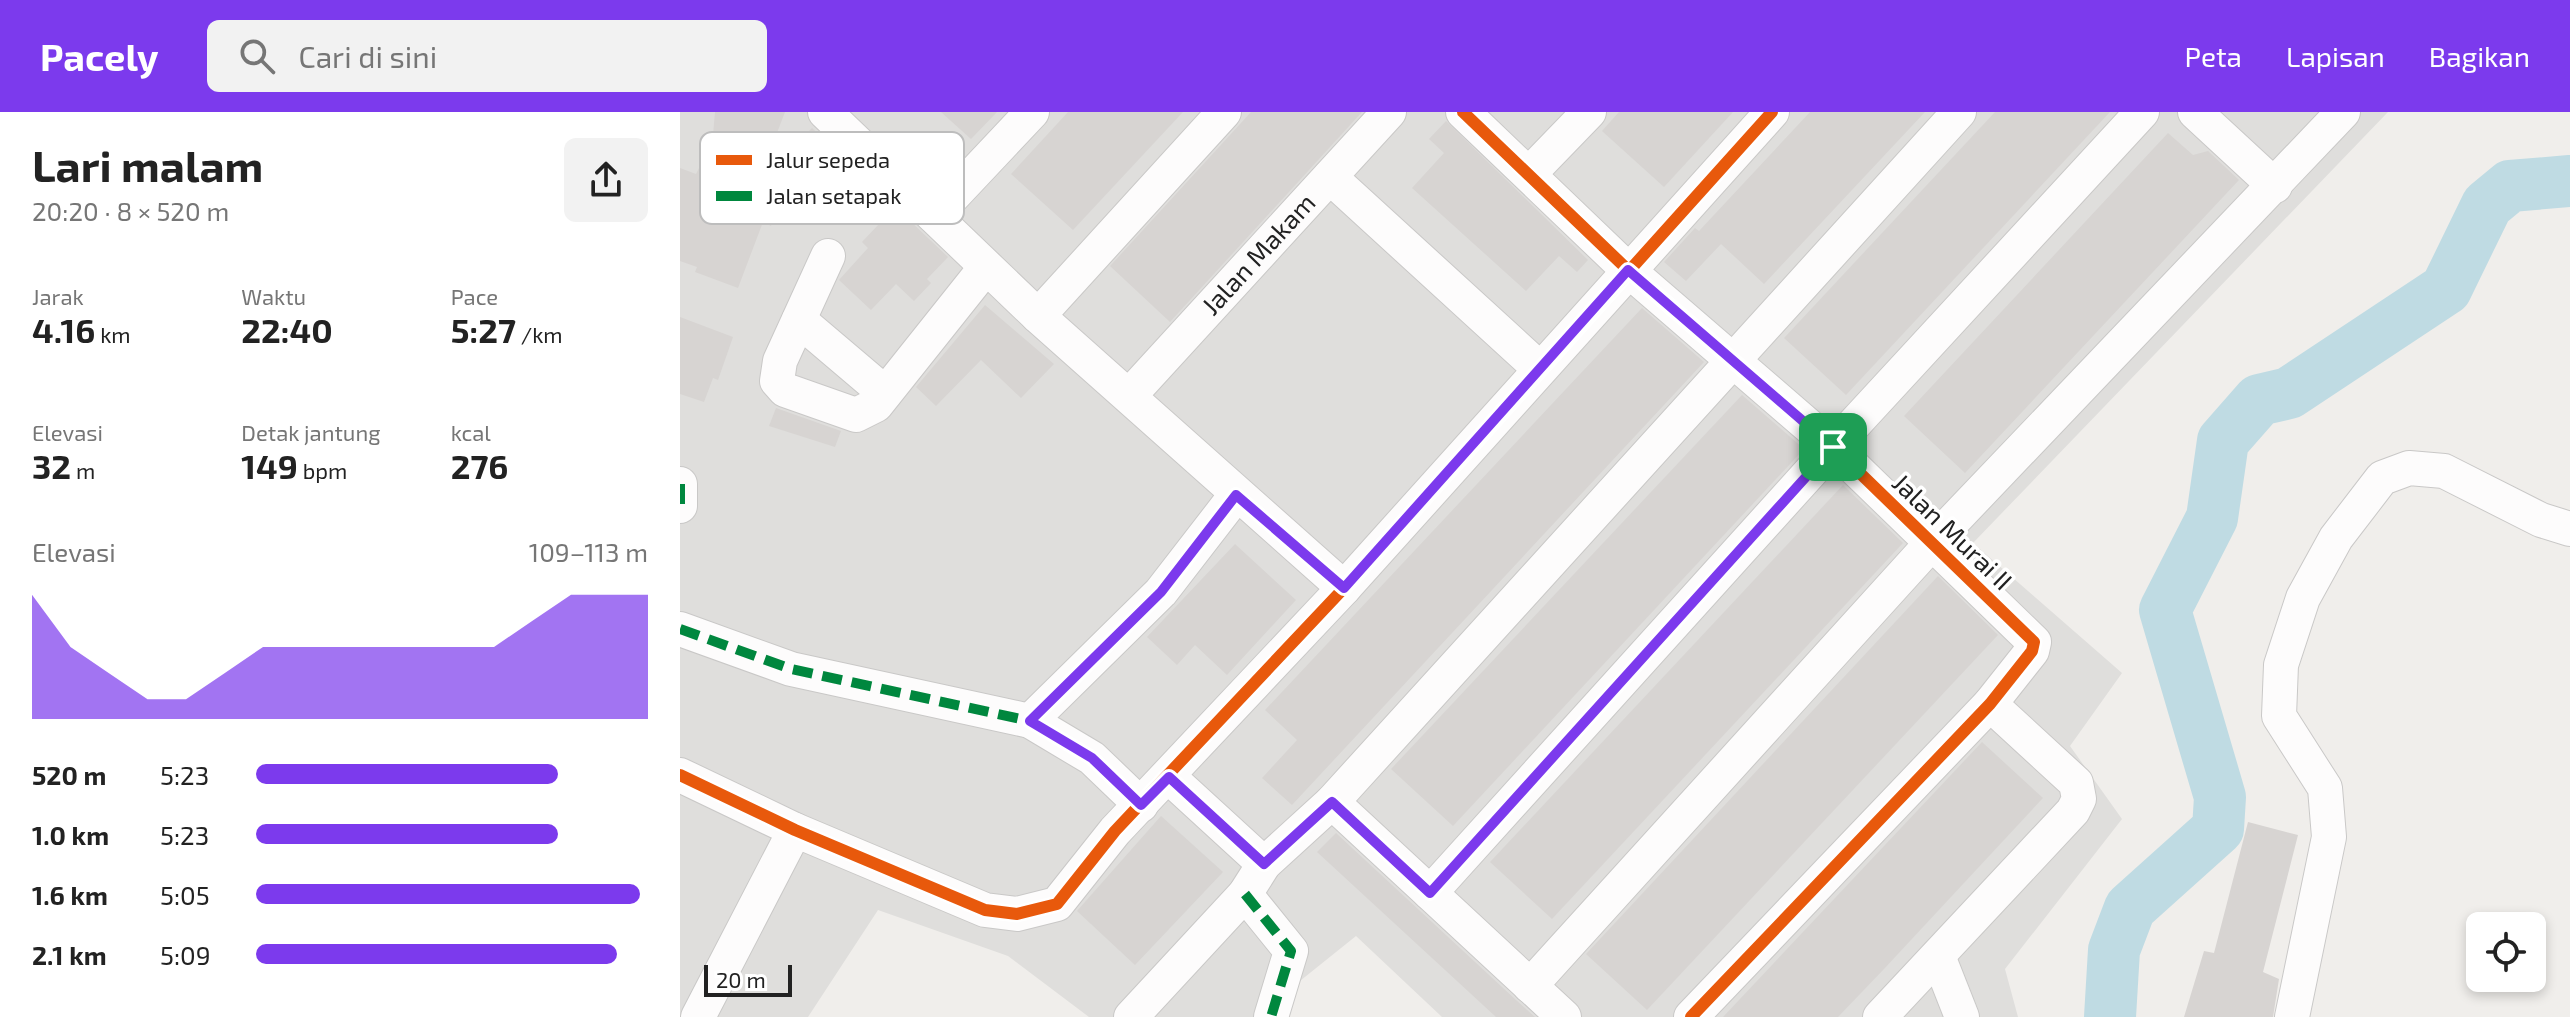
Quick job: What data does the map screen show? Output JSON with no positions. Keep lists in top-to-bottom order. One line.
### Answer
{"streets":{"street":["Jalan Makam","Jalan Murai II"]},"legend":["Jalur sepeda","Jalan setapak"],"scale_bar":"20 m","page":{"header":"Pacely","search":"Cari di sini","nav":["Peta","Lapisan","Bagikan"],"heading":["Lari malam","20:20 · 8 × 520 m"],"stats":[["Jarak","4.16 km"],["Waktu","22:40"],["Pace","5:27 /km"],["Elevasi","32 m"],["Detak jantung","149 bpm"],["kcal","276"]],"chart":["Elevasi","109–113 m"],"list":[{"name":"520 m","note":"5:23"},{"name":"1.0 km","note":"5:23"},{"name":"1.6 km","note":"5:05"},{"name":"2.1 km","note":"5:09"}],"scale":"20 m"}}
